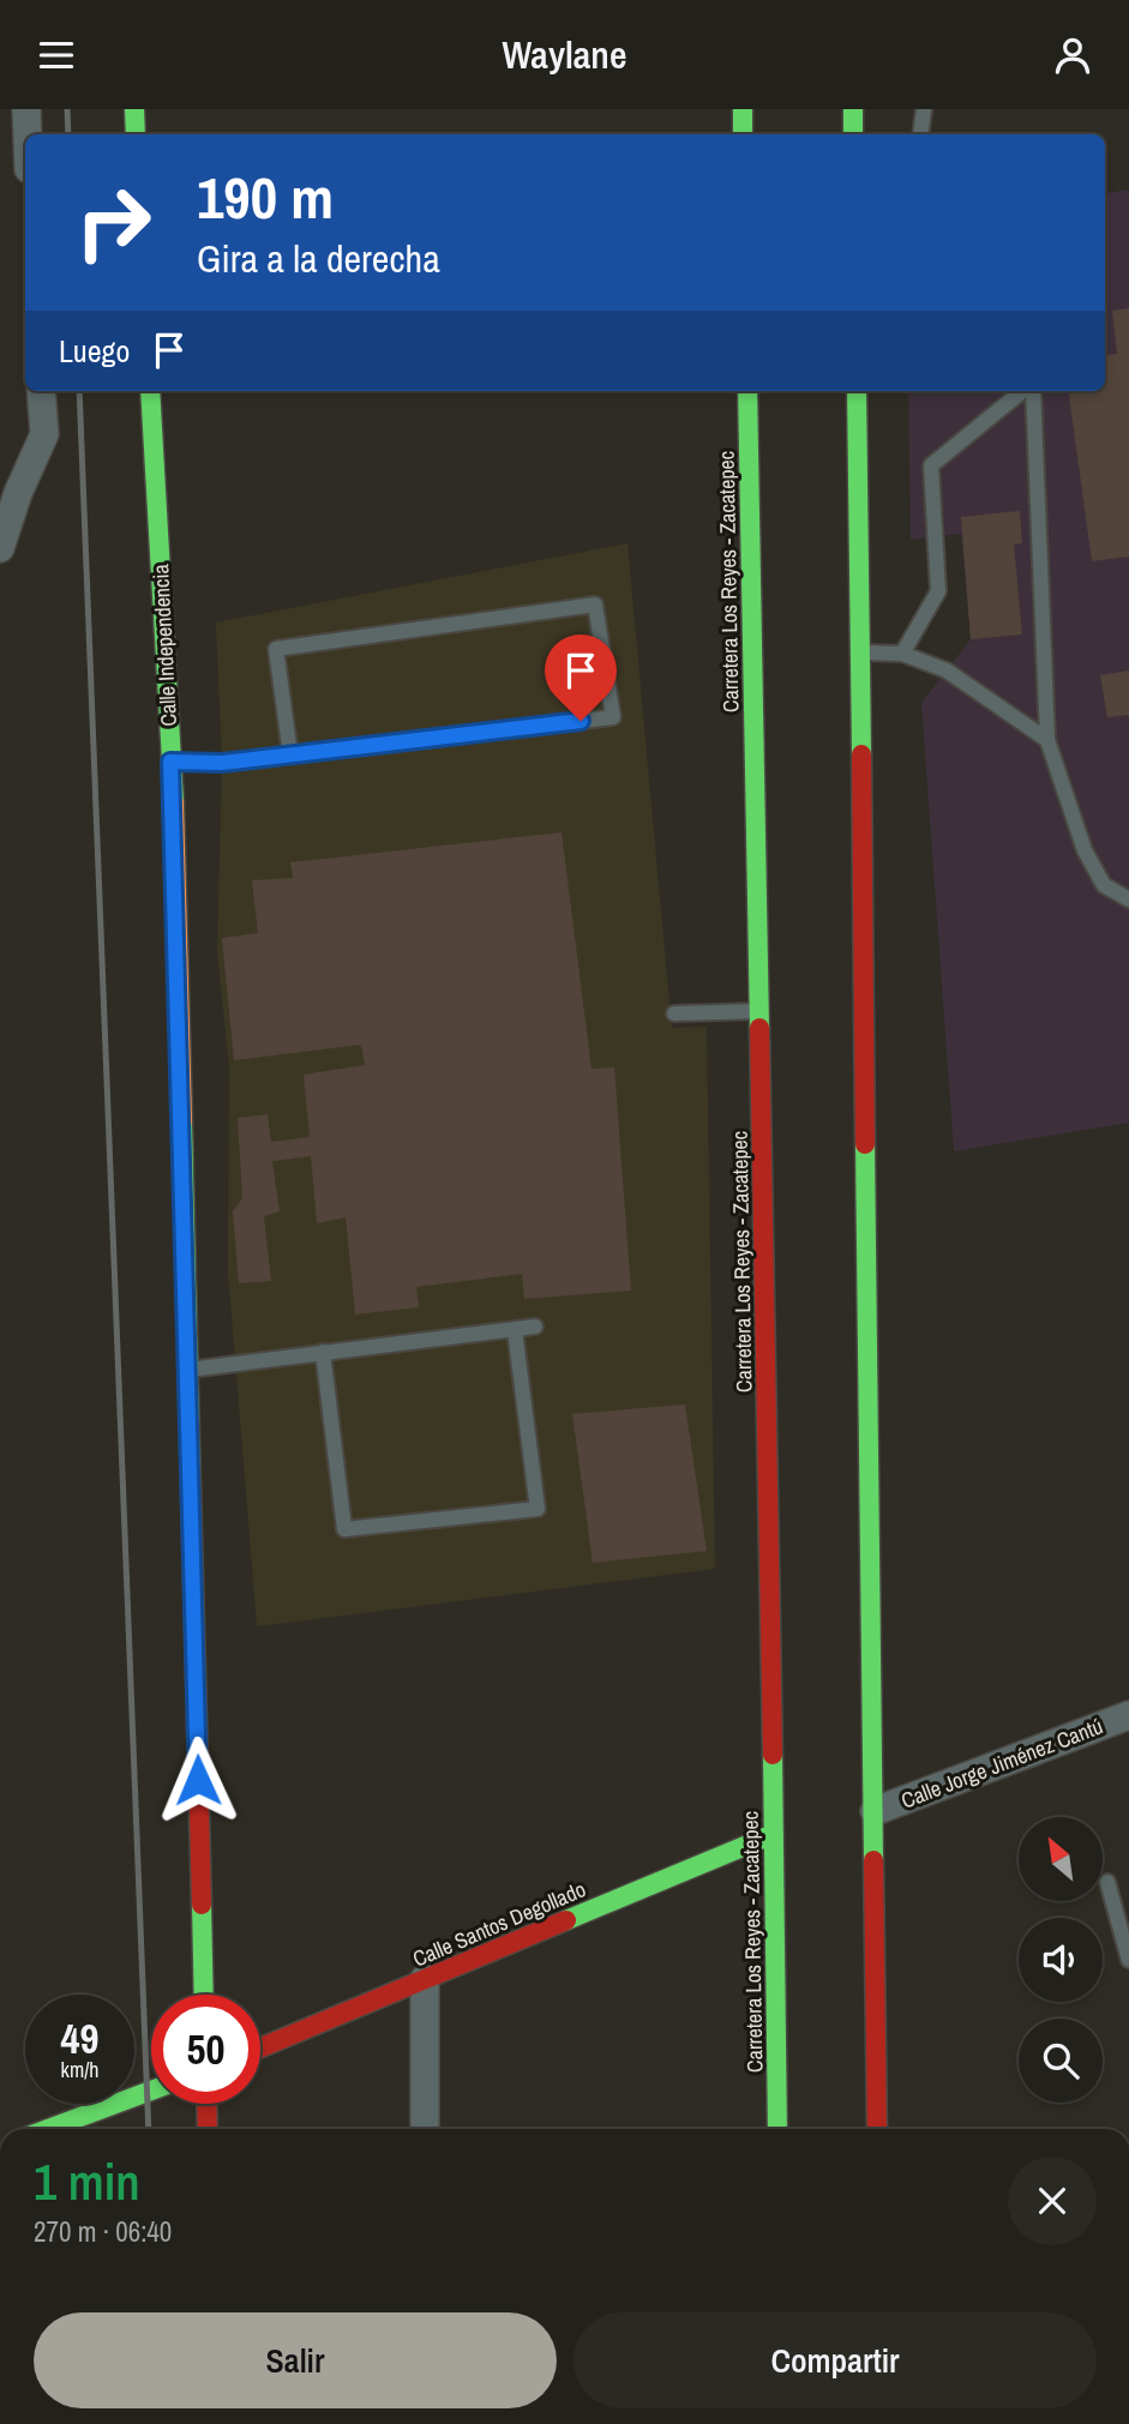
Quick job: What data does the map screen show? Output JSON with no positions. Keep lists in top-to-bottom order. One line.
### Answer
{"streets":{"main road":["Carretera Los Reyes - Zacatepec","Calle Independencia","Calle Santos Degollado"],"street":["Calle Jorge Jiménez Cantú"]},"crossings":[["Carretera Los Reyes - Zacatepec","Calle Santos Degollado"]],"north":"top left","page":{"header":"Waylane","turn":["190 m","Gira a la derecha"],"then":"Luego","speed":"49 km/h","limit":"50","heading":["1 min","270 m · 06:40"],"buttons":["Salir","Compartir"]}}
